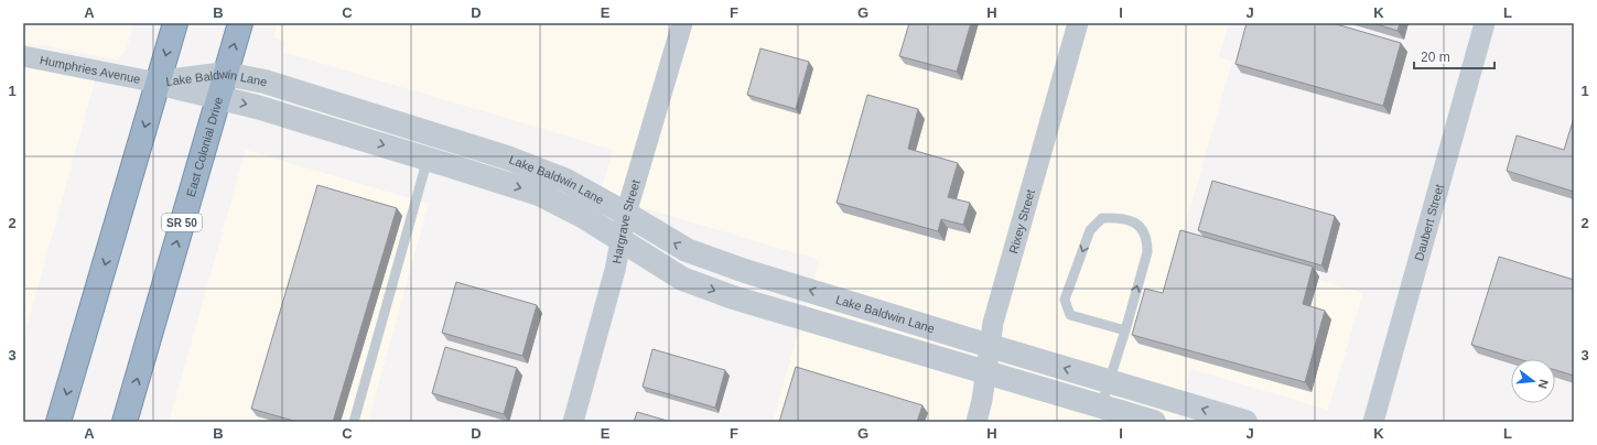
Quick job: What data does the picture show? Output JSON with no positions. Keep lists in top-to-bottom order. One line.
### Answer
{"streets":{"highway":["East Colonial Drive","SR 50"],"street":["Humphries Avenue","Lake Baldwin Lane","Rixey Street","Hargrave Street","Daubert Street"]},"crossings":[["Humphries Avenue","Lake Baldwin Lane"],["Lake Baldwin Lane","East Colonial Drive"],["Lake Baldwin Lane","Rixey Street"],["Lake Baldwin Lane","Hargrave Street"]],"scale_bar":"20 m","north":"right","grid":{"columns":["A","B","C","D","E","F","G","H","I","J","K","L"],"rows":["1","2","3"]}}
